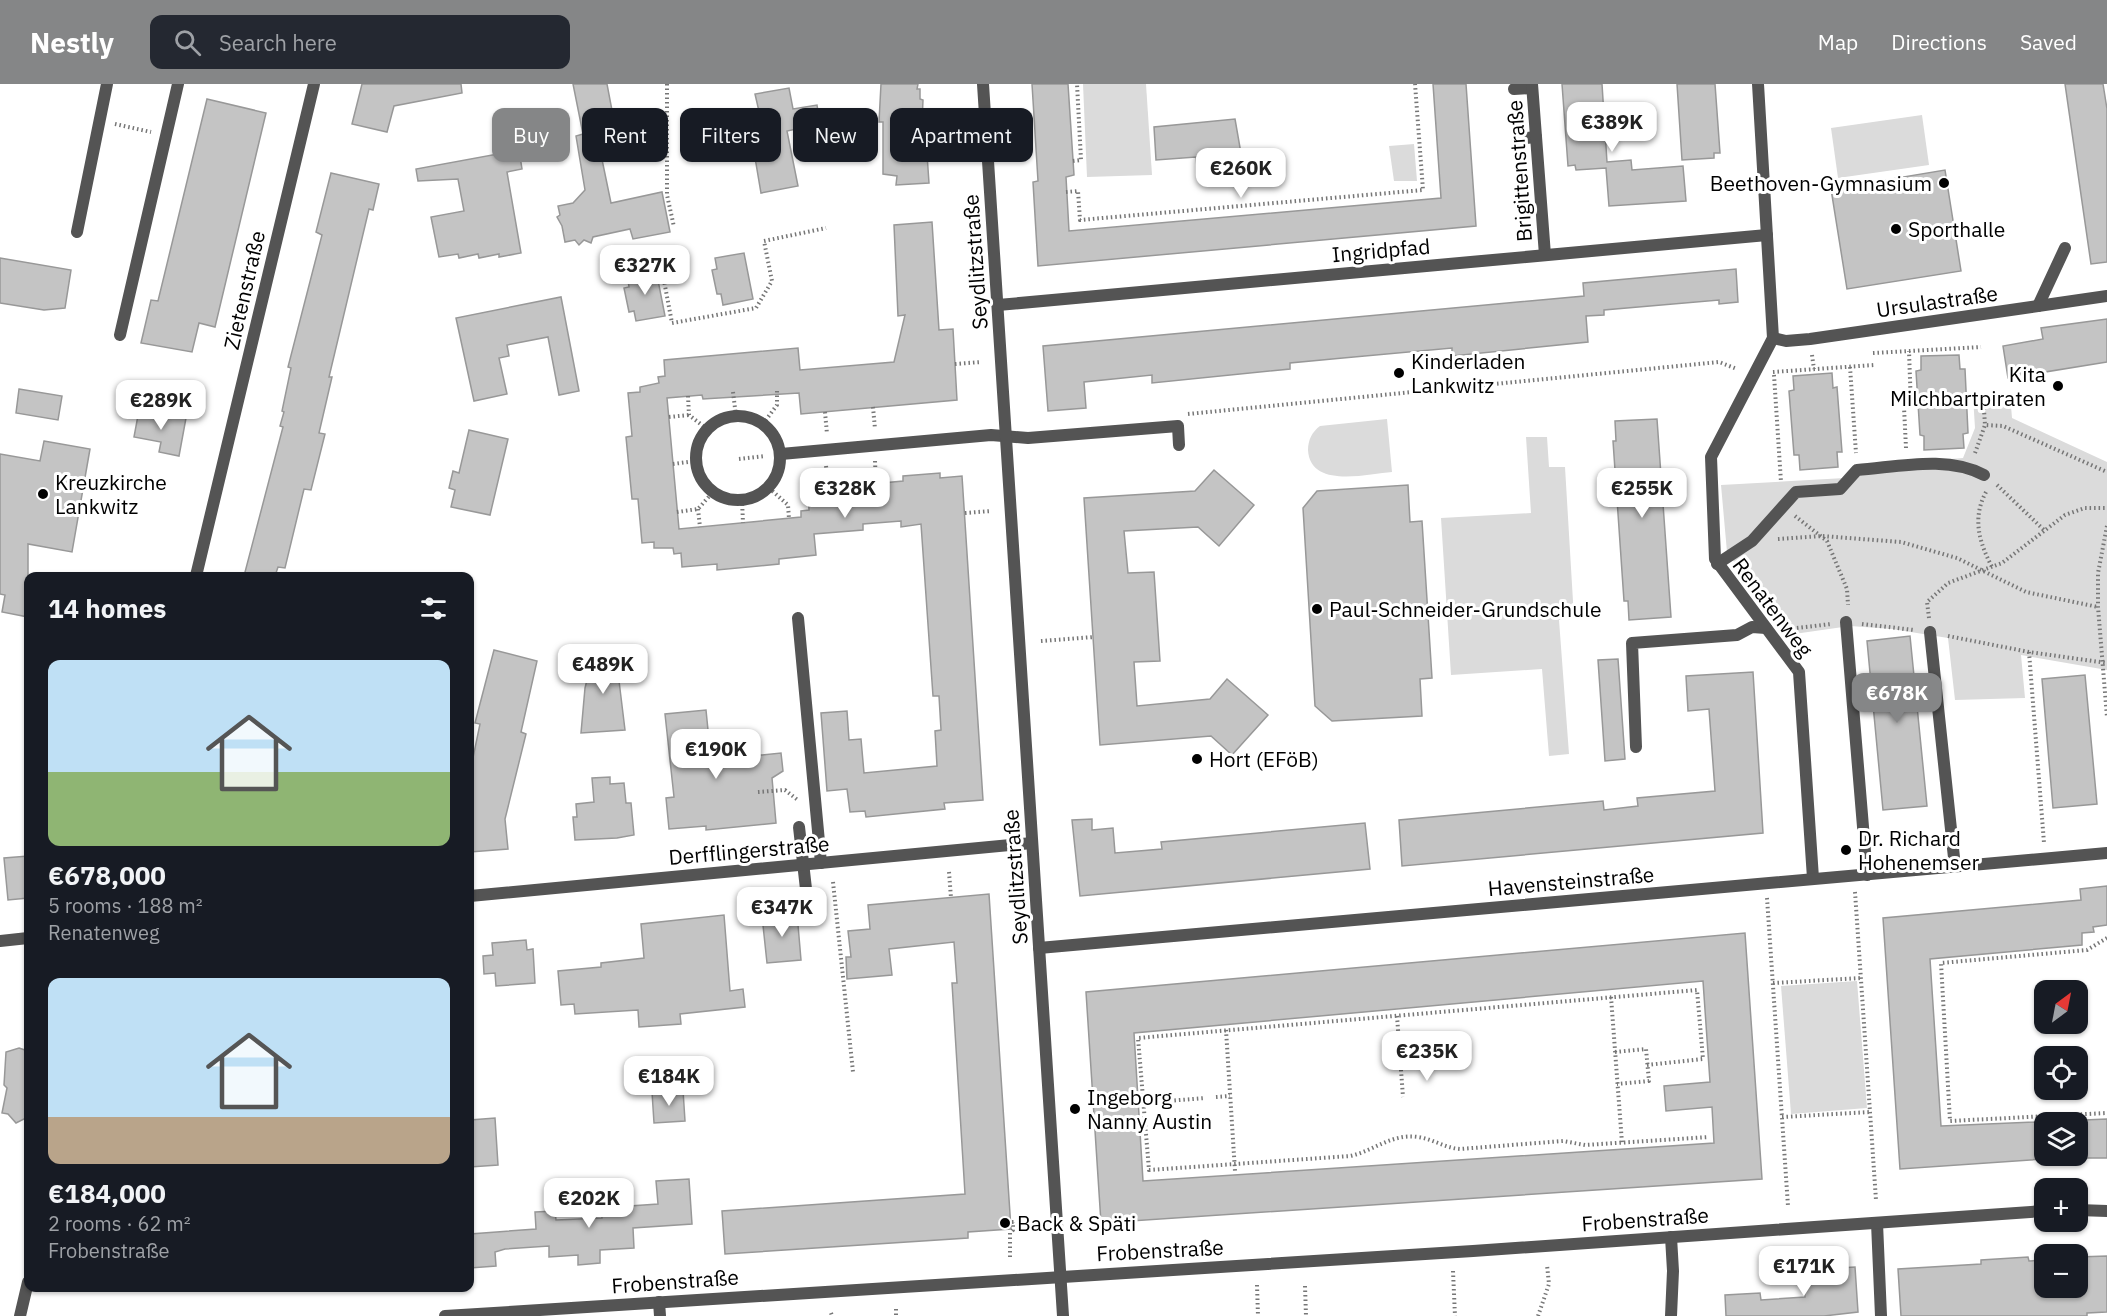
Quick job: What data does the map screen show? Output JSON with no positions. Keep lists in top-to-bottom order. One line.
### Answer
{"streets":{"street":["Brigittenstraße","Ingridpfad","Seydlitzstraße","Zietenstraße","Ursulastraße","Renatenweg","Derfflingerstraße","Havensteinstraße","Frobenstraße"]},"crossings":[["Brigittenstraße","Ingridpfad"],["Ingridpfad","Seydlitzstraße"],["Seydlitzstraße","Derfflingerstraße"],["Seydlitzstraße","Havensteinstraße"],["Seydlitzstraße","Frobenstraße"],["Ursulastraße","Renatenweg"],["Renatenweg","Havensteinstraße"]],"places":["Beethoven-Gymnasium","Sporthalle","Kinderladen Lankwitz","Kita Milchbartpiraten","Kreuzkirche Lankwitz","Paul-Schneider-Grundschule","Hort (EFöB)","Dr. Richard Hohenemser","Ingeborg Nanny Austin","Back & Späti"],"north":"top right","page":{"header":"Nestly","search":"Search here","nav":["Map","Directions","Saved"],"price":["€389K","€260K","€327K","€289K","€328K","€255K","€489K","€678K","€190K","€347K","€235K","€184K","€202K","€171K"],"chip":["Buy","Rent","Filters","New","Apartment"],"heading":"14 homes","list":[{"name":"€678,000","note":"5 rooms · 188 m² · Renatenweg"},{"name":"€184,000","note":"2 rooms · 62 m² · Frobenstraße"}],"map_buttons":["+","−"]}}
